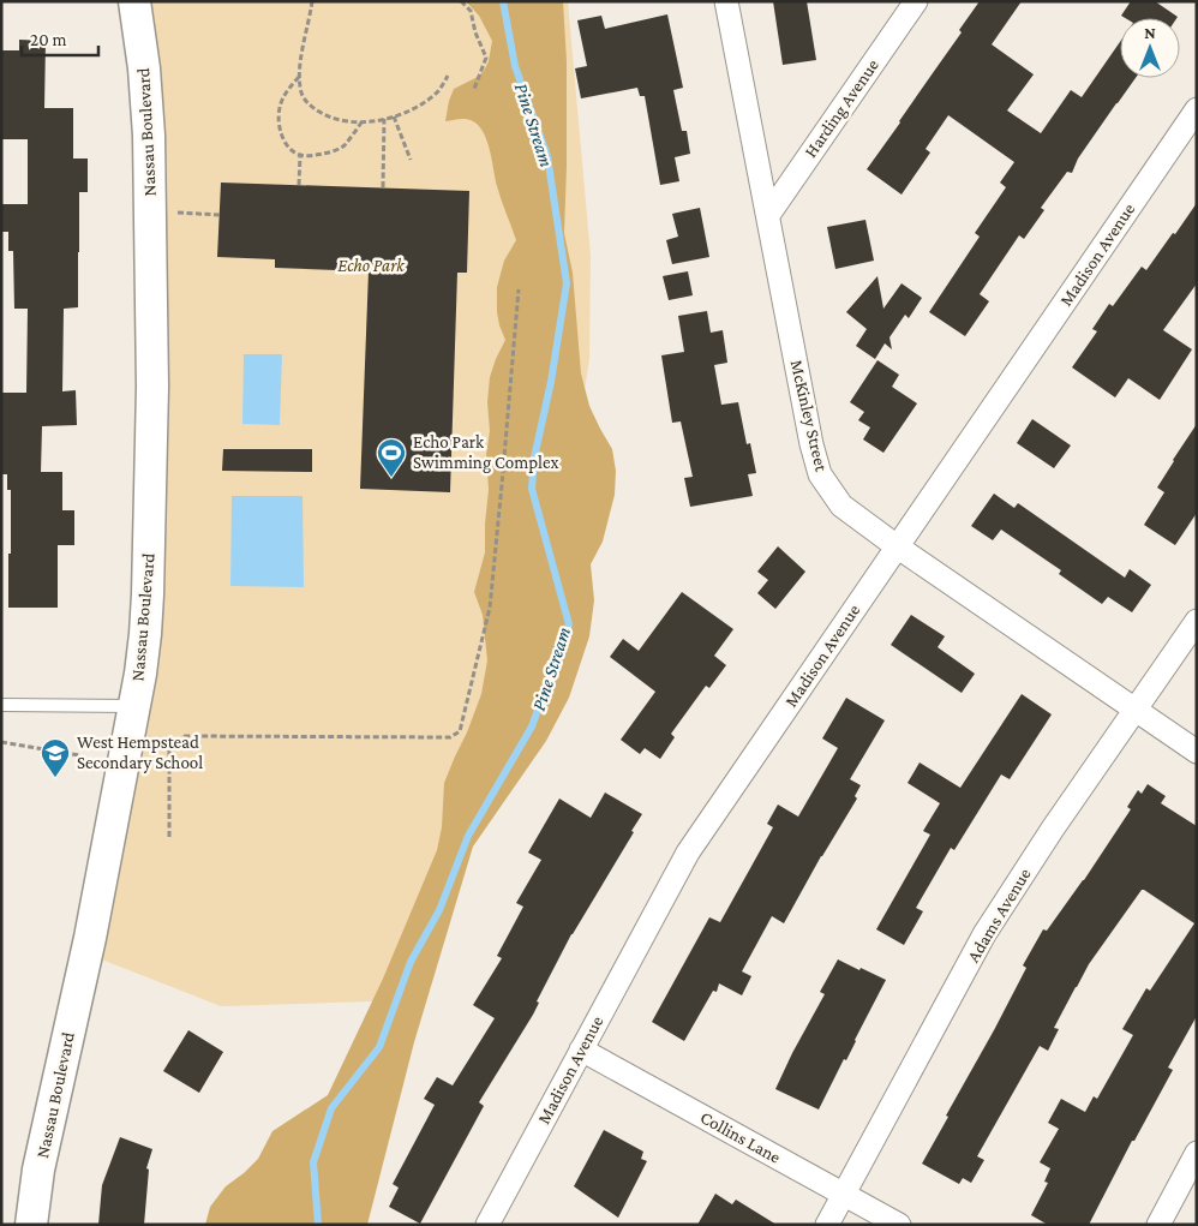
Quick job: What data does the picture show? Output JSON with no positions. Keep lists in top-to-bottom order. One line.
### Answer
{"streets":{"main road":["Nassau Boulevard"],"street":["Harding Avenue","Madison Avenue","McKinley Street","Adams Avenue","Collins Lane"]},"crossings":[["Harding Avenue","McKinley Street"],["Madison Avenue","McKinley Street"],["Madison Avenue","Collins Lane"],["McKinley Street","Adams Avenue"],["Adams Avenue","Collins Lane"]],"water":["Pine Stream"],"parks":["Echo Park"],"places":{"sports":["Echo Park Swimming Complex"],"school or university":["West Hempstead Secondary School"]},"scale_bar":"20 m","north":"top"}
